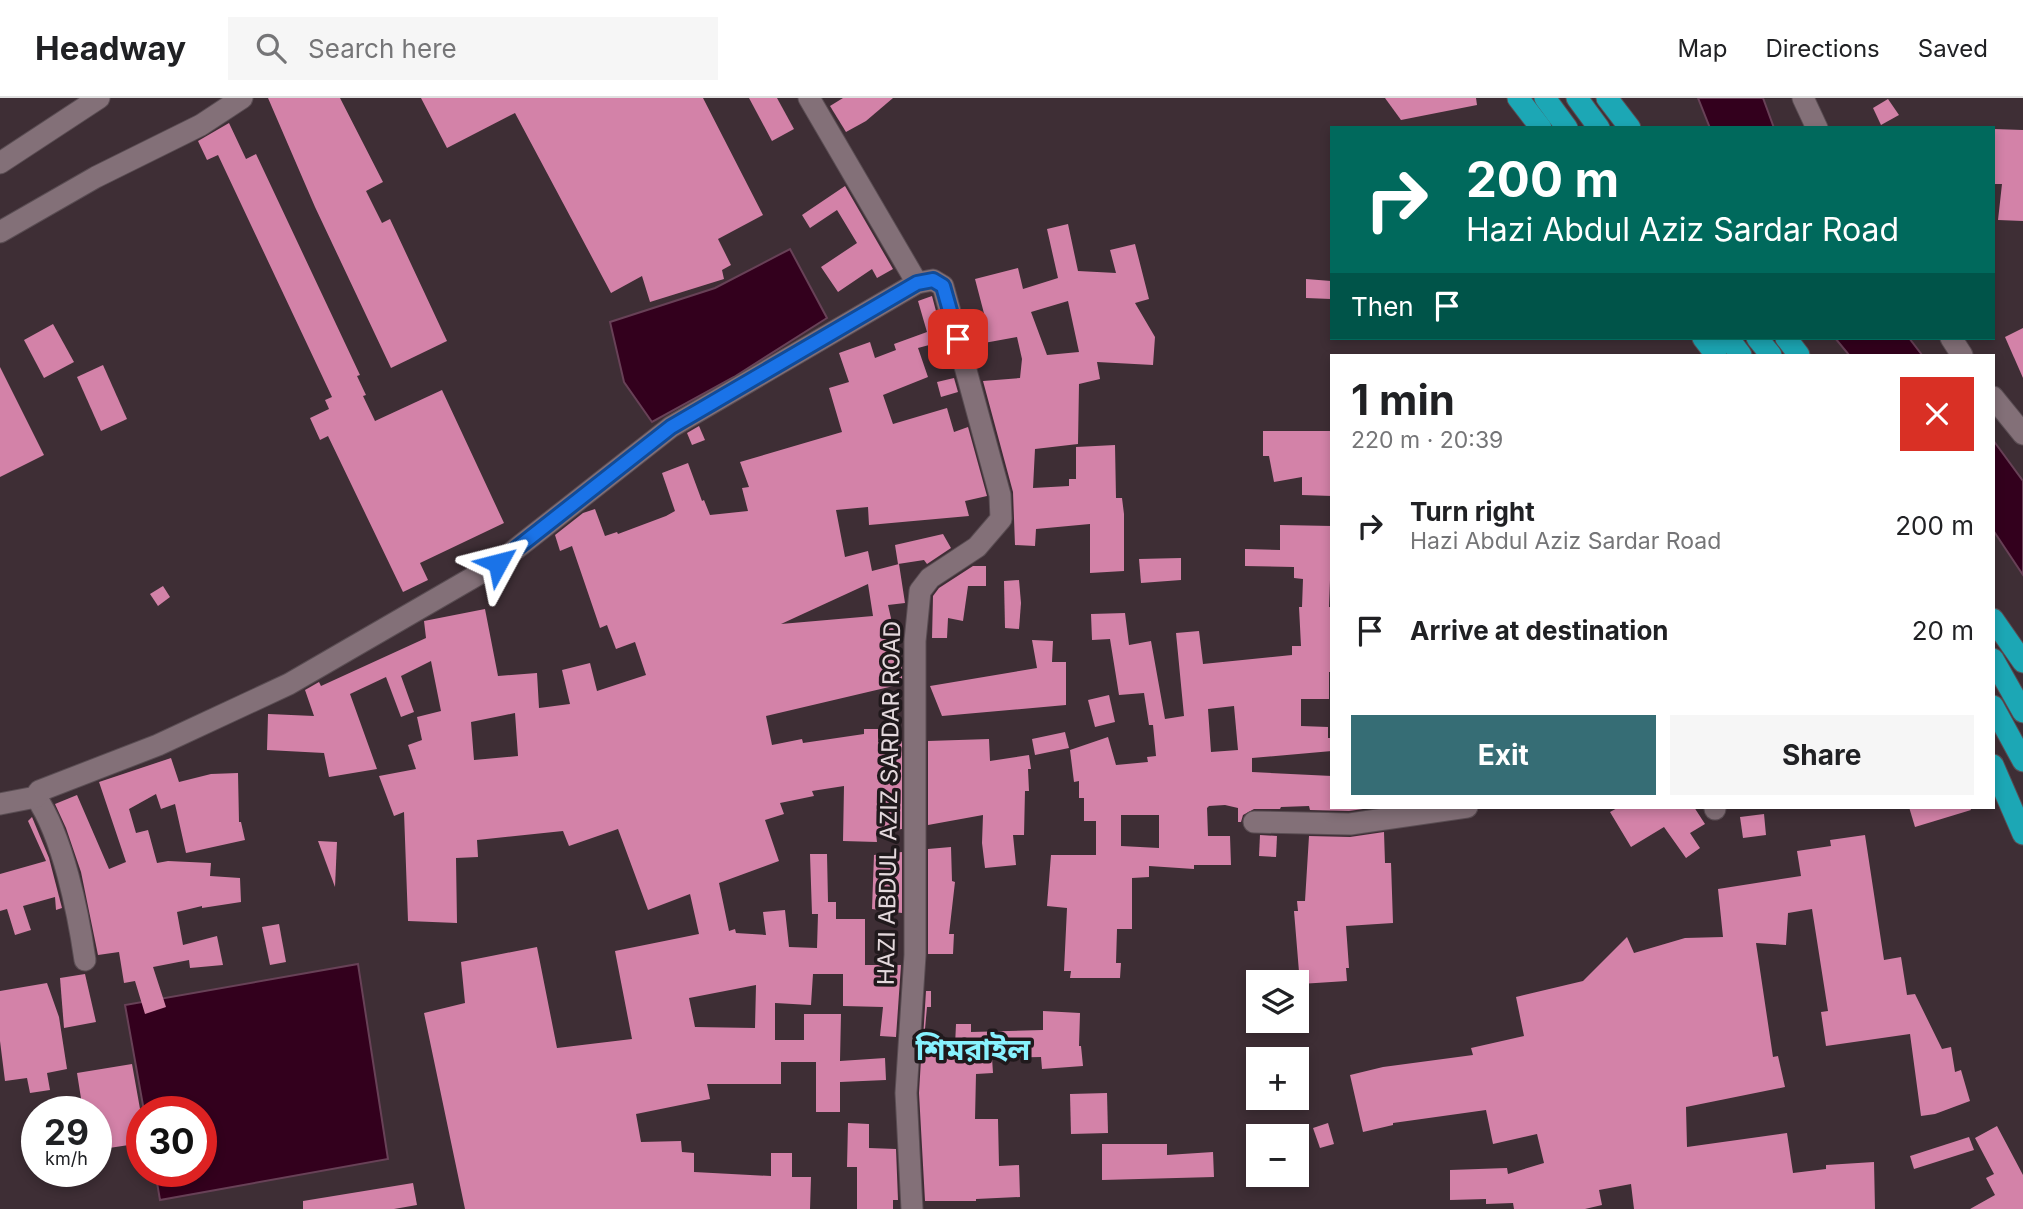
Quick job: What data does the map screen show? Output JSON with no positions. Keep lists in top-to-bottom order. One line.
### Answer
{"streets":{"street":["HAZI ABDUL AZIZ SARDAR ROAD"]},"districts":["শিমরাইল"],"page":{"header":"Headway","search":"Search here","nav":["Map","Directions","Saved"],"turn":["200 m","Hazi Abdul Aziz Sardar Road"],"then":"Then","heading":["1 min","220 m · 20:39"],"list":[{"name":"Turn right","note":"Hazi Abdul Aziz Sardar Road","value":"200 m"},{"name":"Arrive at destination","value":"20 m"}],"buttons":["Exit","Share"],"map_buttons":["+","−"],"speed":"29 km/h","limit":"30"}}
